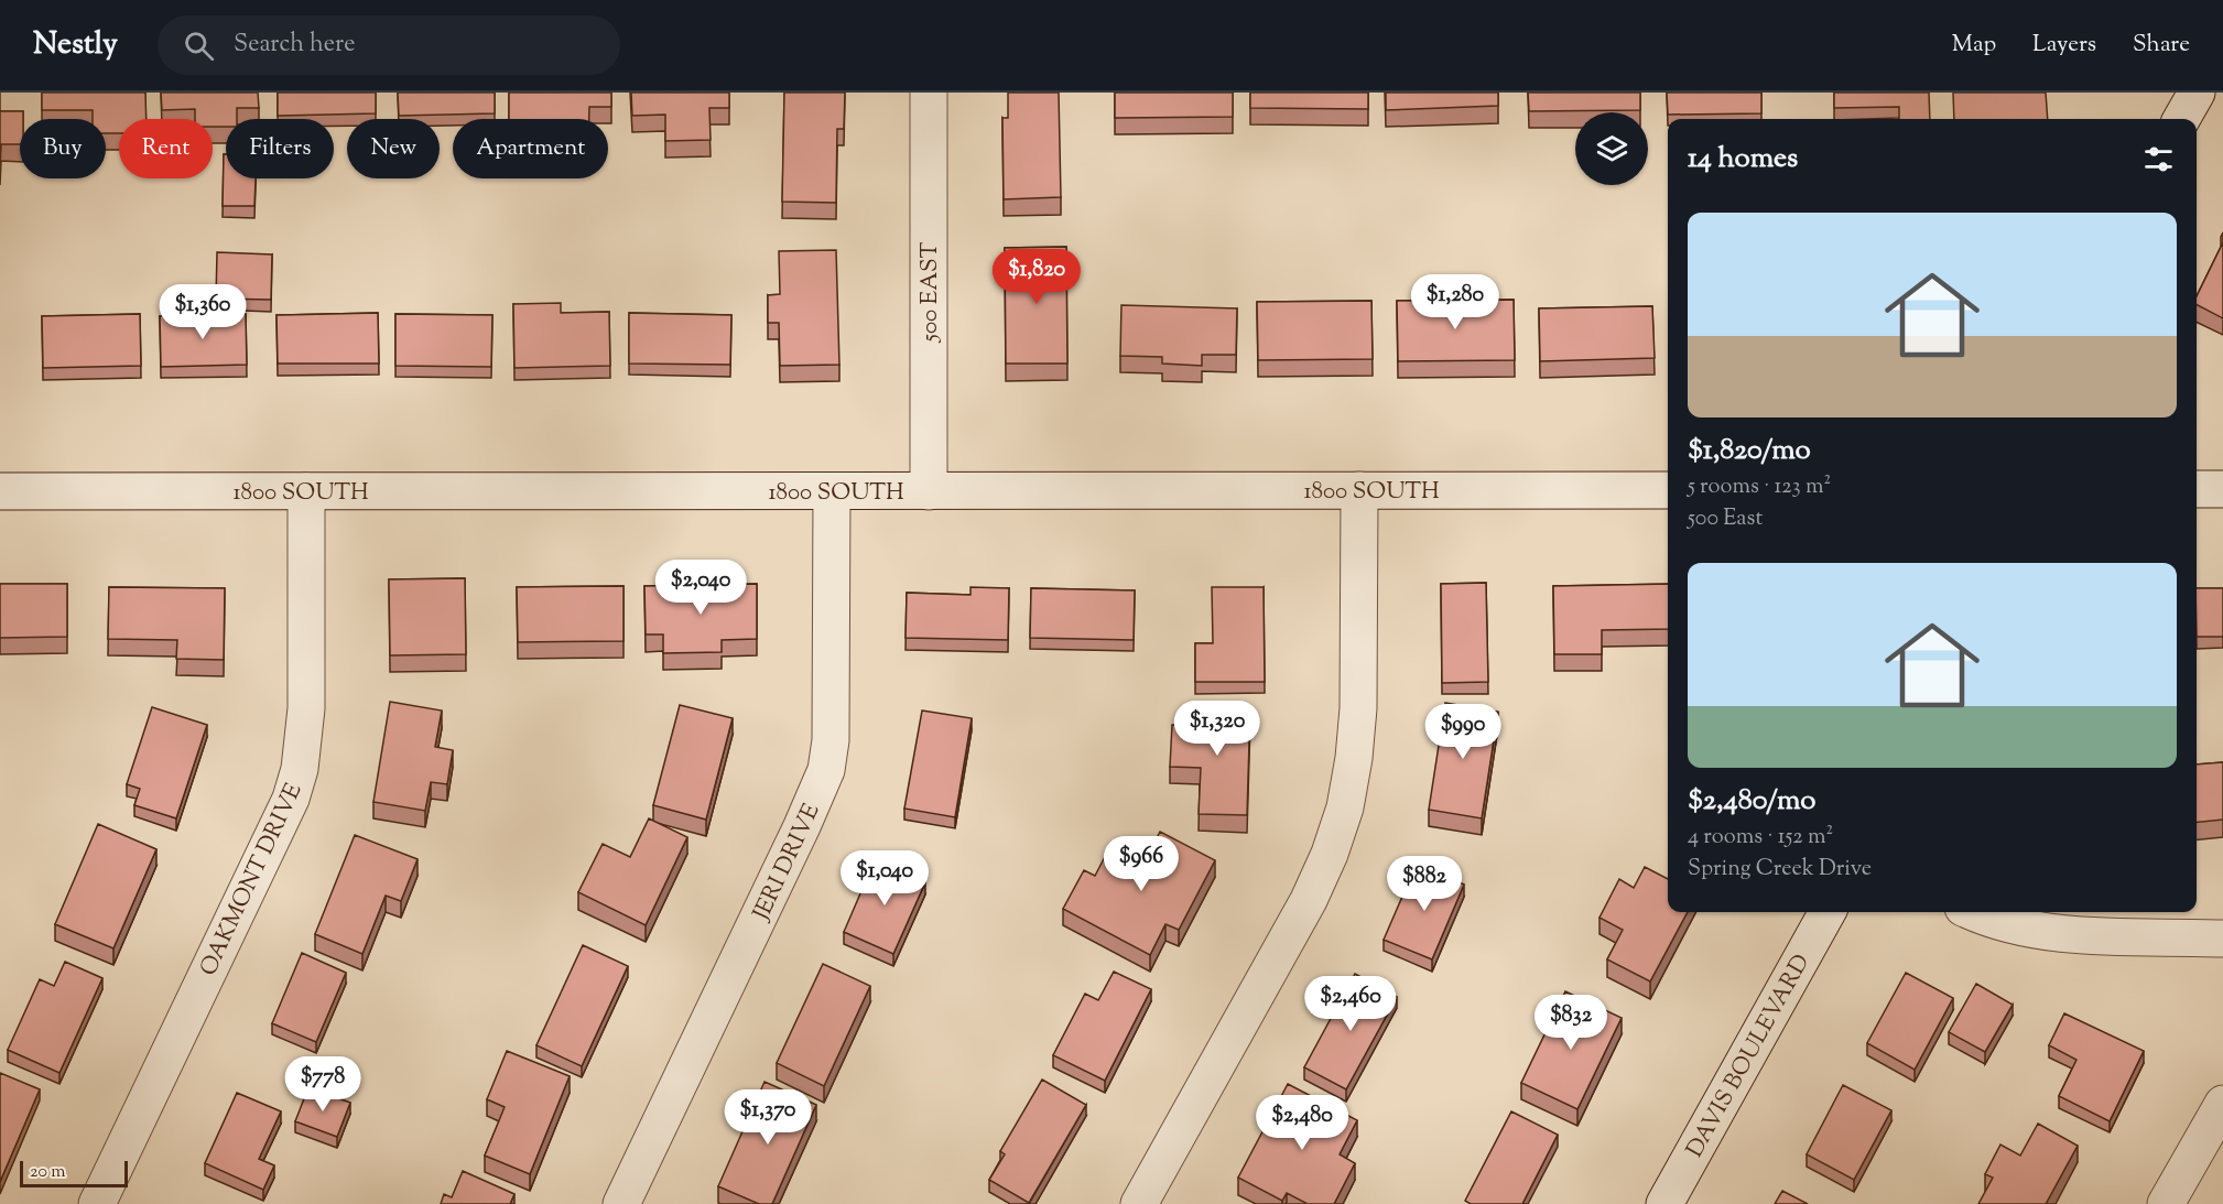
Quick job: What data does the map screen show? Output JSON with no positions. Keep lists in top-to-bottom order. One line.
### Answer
{"streets":{"street":["500 EAST","1800 SOUTH","JERI DRIVE","OAKMONT DRIVE","DAVIS BOULEVARD"]},"crossings":[["500 EAST","1800 SOUTH"],["1800 SOUTH","JERI DRIVE"],["1800 SOUTH","OAKMONT DRIVE"]],"scale_bar":"20 m","page":{"header":"Nestly","search":"Search here","nav":["Map","Layers","Share"],"chip":["Buy","Rent","Filters","New","Apartment"],"heading":"14 homes","list":[{"name":"$1,820/mo","note":"5 rooms · 123 m² · 500 East"},{"name":"$2,480/mo","note":"4 rooms · 152 m² · Spring Creek Drive"}],"price":["$1,820","$1,280","$1,360","$2,040","$1,320","$990","$966","$1,040","$882","$2,460","$832","$778","$1,370","$2,480"],"scale":"20 m"}}
